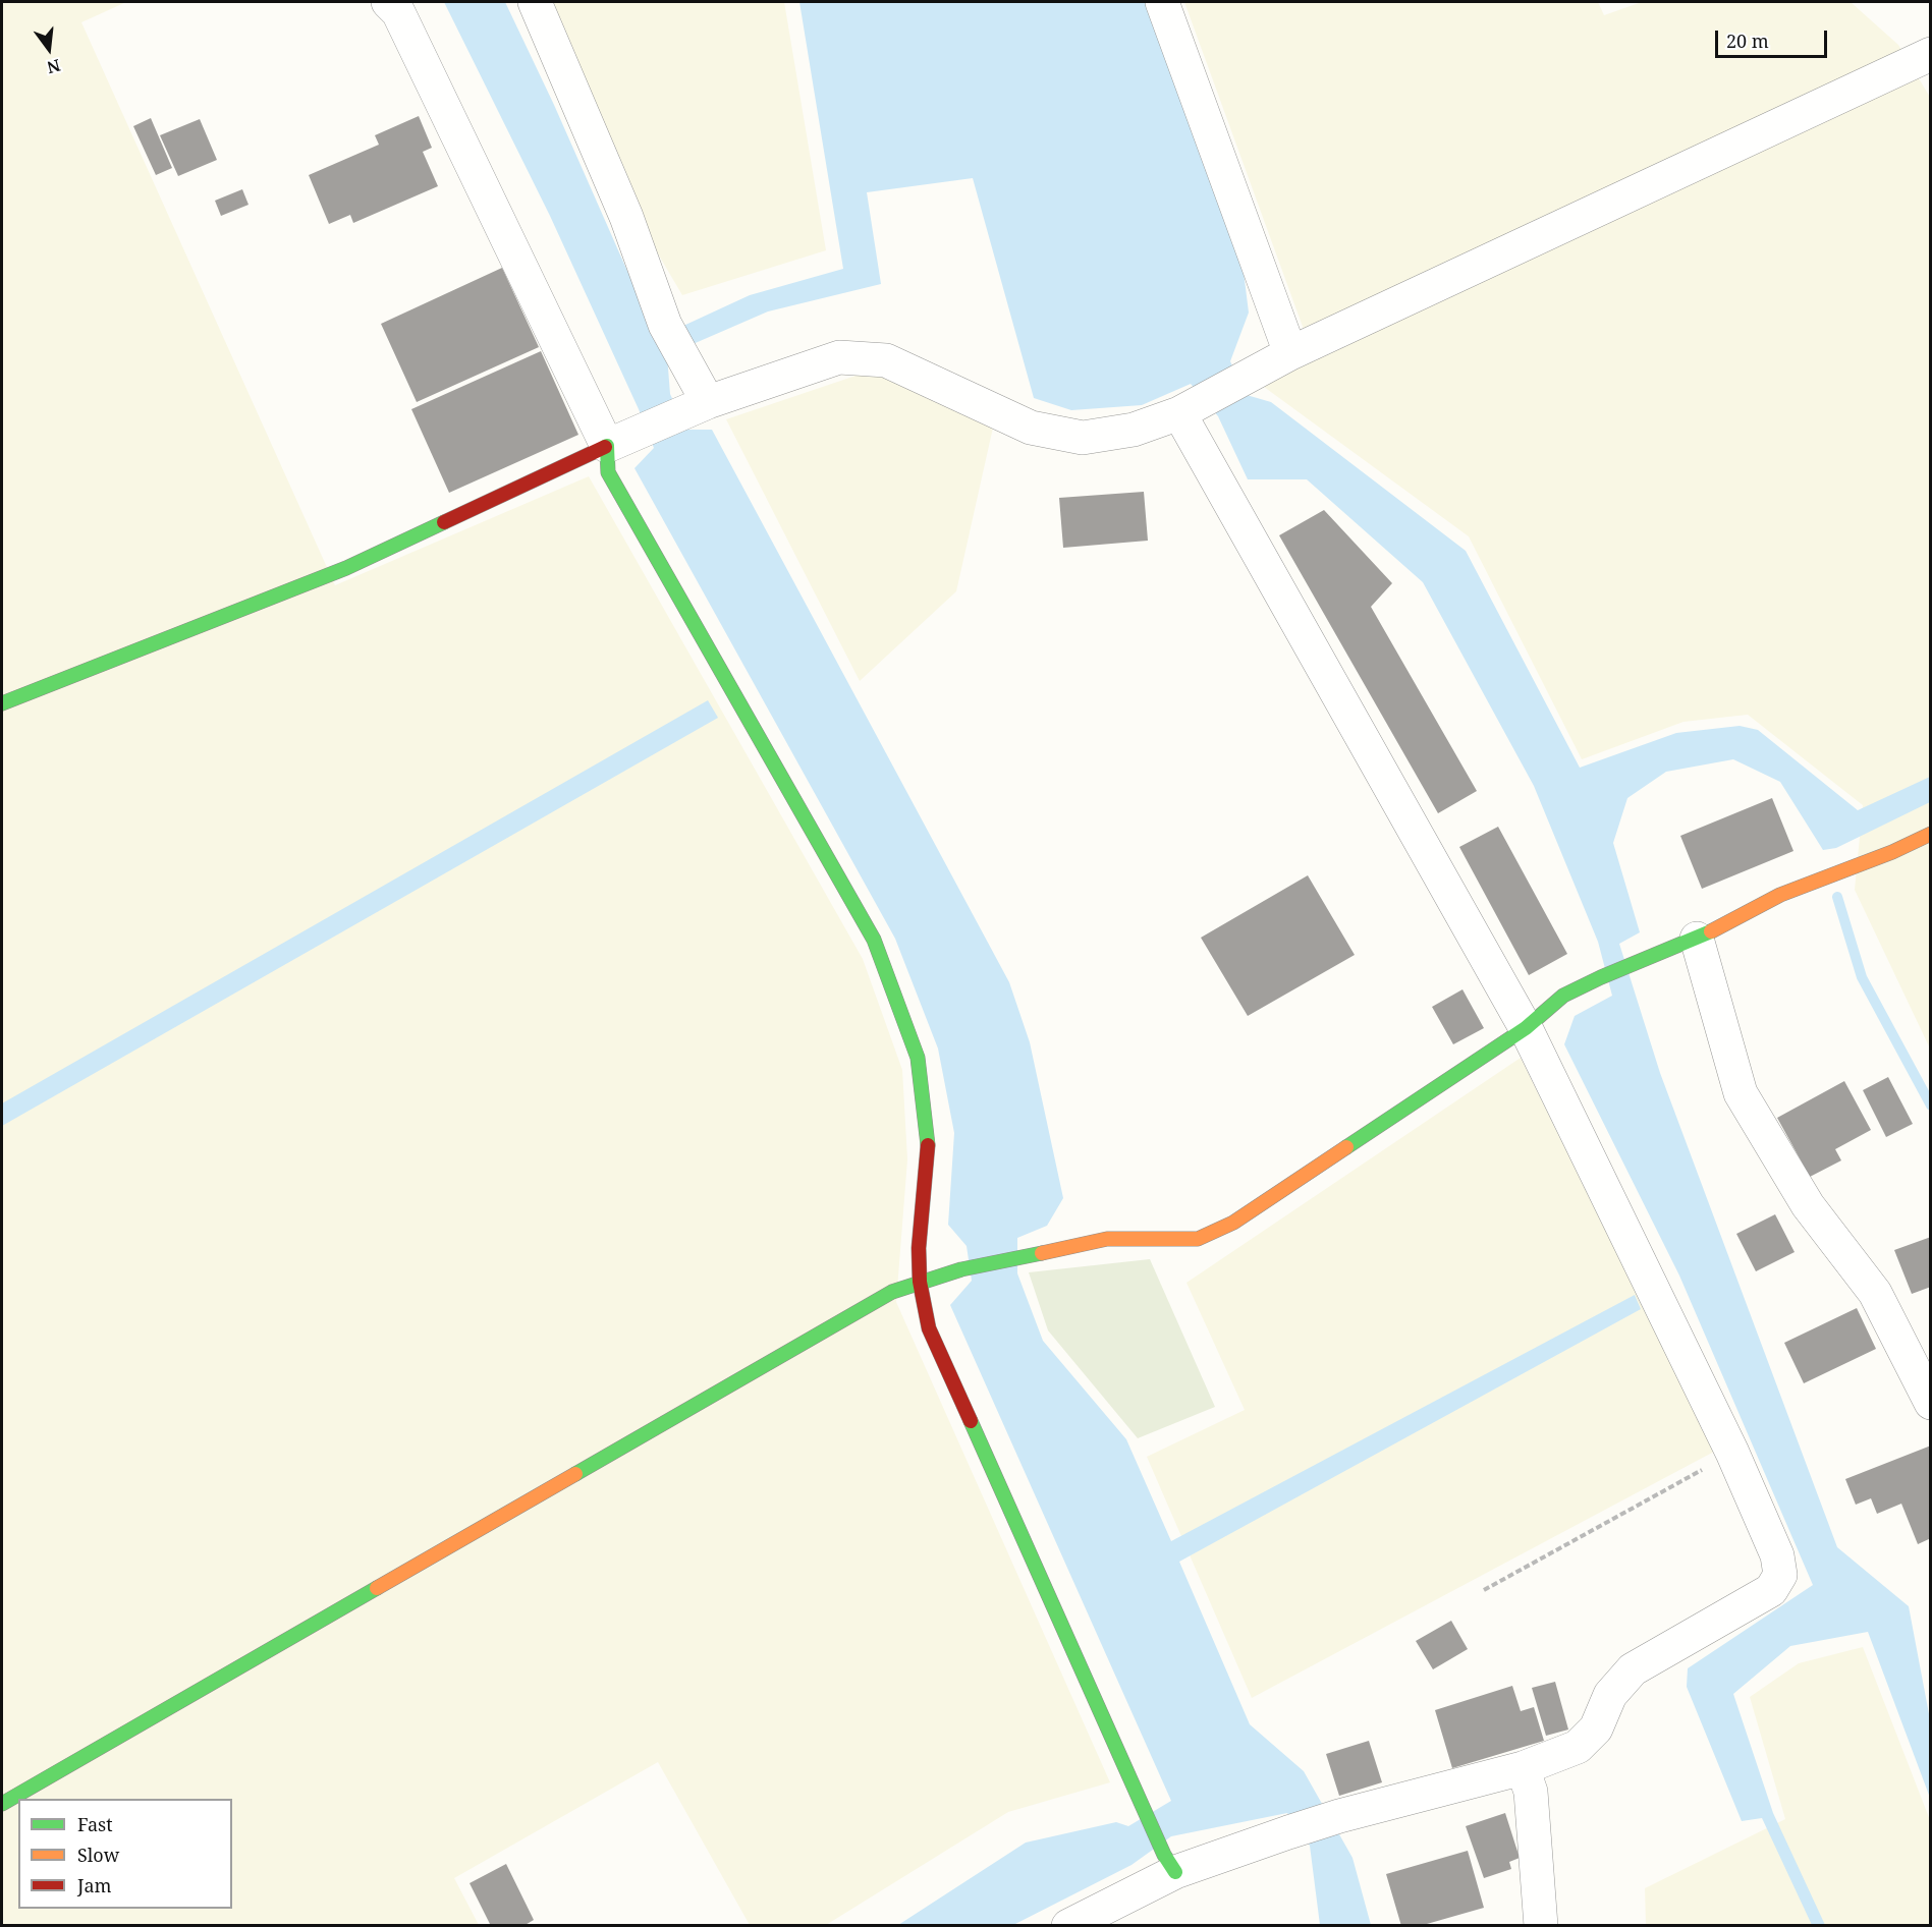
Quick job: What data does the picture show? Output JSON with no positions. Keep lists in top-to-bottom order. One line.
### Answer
{"legend":["Fast","Slow","Jam"],"scale_bar":"20 m","north":"bottom"}
